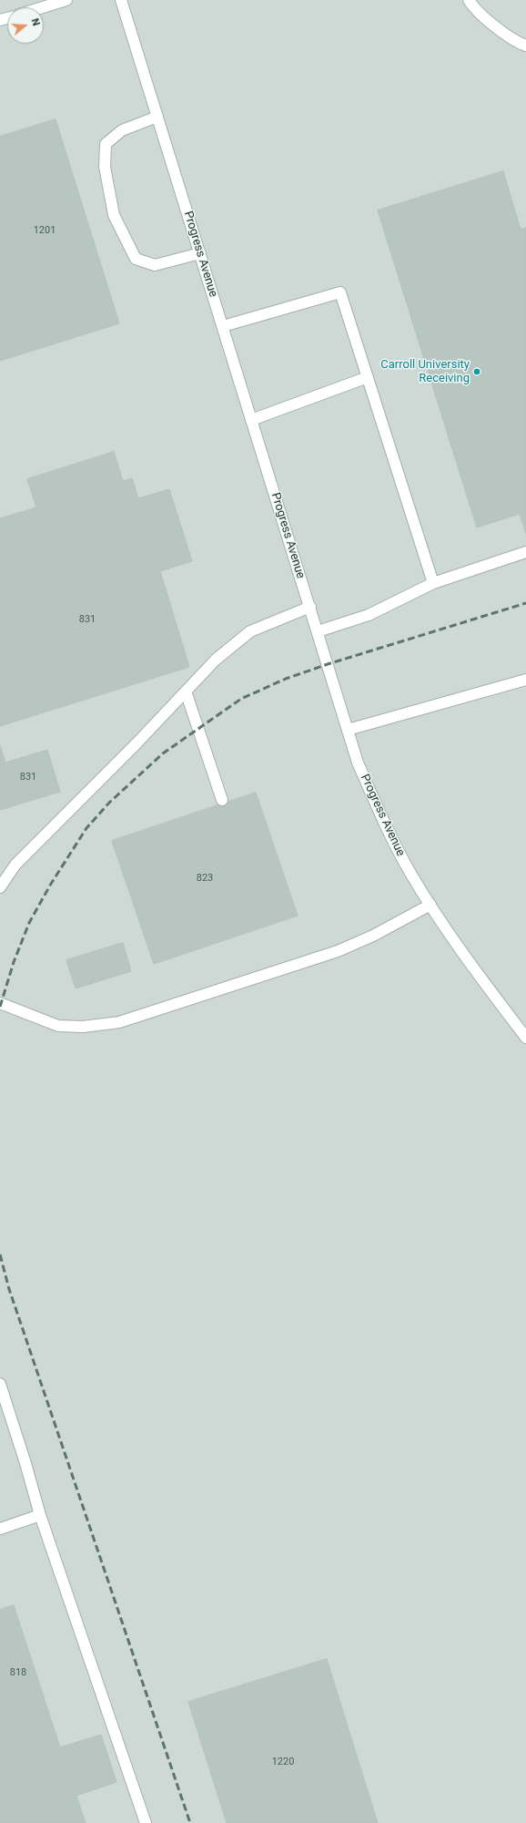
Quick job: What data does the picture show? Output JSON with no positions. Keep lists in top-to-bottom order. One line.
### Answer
{"streets":{"street":["Progress Avenue"]},"places":["Carroll University Receiving"],"house_numbers":["1201","831","831","823","818","1220"],"north":"right"}
